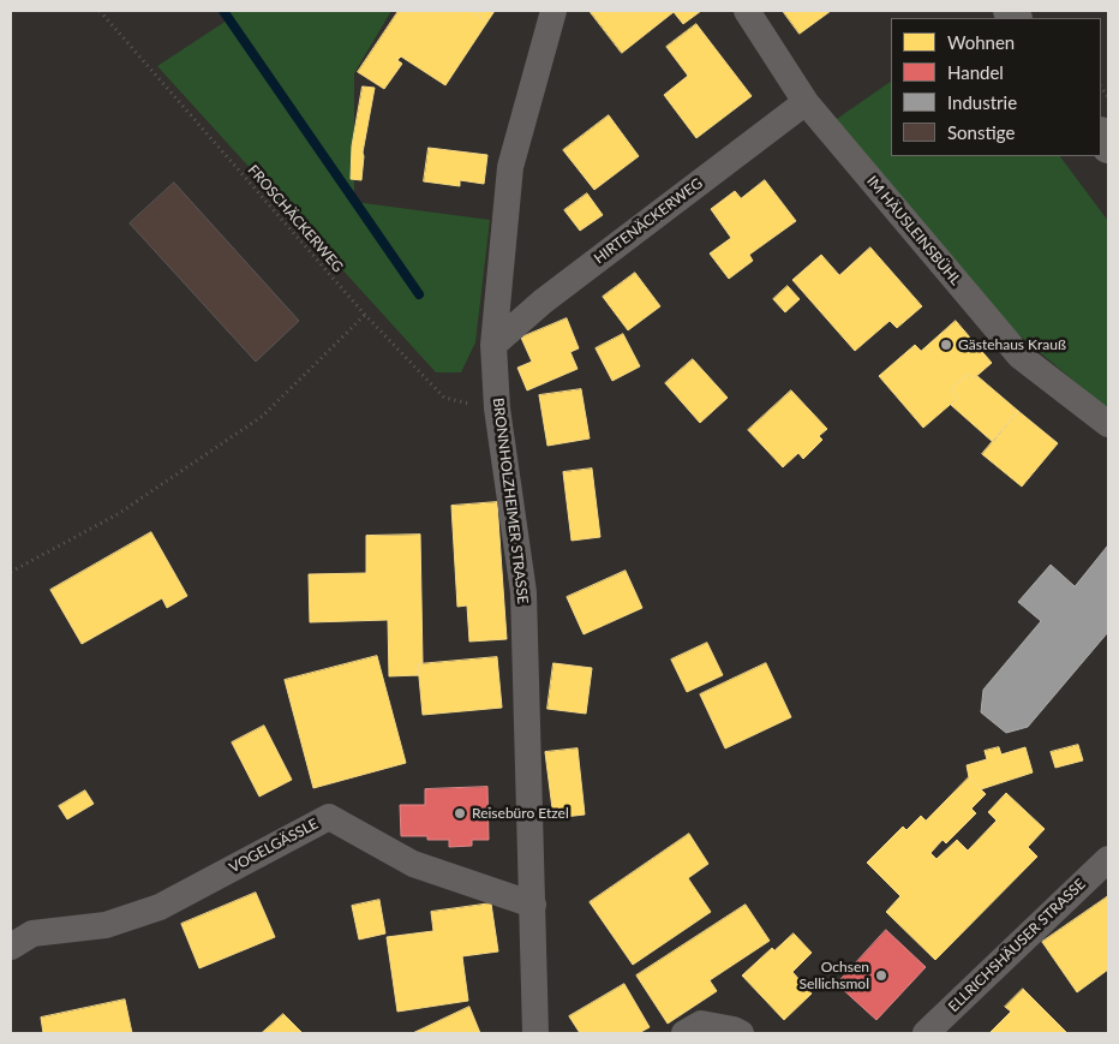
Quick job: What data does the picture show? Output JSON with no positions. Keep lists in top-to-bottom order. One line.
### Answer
{"streets":{"street":["HIRTENÄCKERWEG","IM HÄUSLEINSBÜHL","BRONNHOLZHEIMER STRASSE","VOGELGÄSSLE","ELLRICHSHÄUSER STRASSE"],"path":["FROSCHÄCKERWEG"]},"crossings":[["FROSCHÄCKERWEG","BRONNHOLZHEIMER STRASSE"],["HIRTENÄCKERWEG","IM HÄUSLEINSBÜHL"],["HIRTENÄCKERWEG","BRONNHOLZHEIMER STRASSE"],["BRONNHOLZHEIMER STRASSE","VOGELGÄSSLE"]],"places":["Gästehaus Krauß","Reisebüro Etzel","Ochsen Sellichsmol"],"legend":["Wohnen","Handel","Industrie","Sonstige"]}
